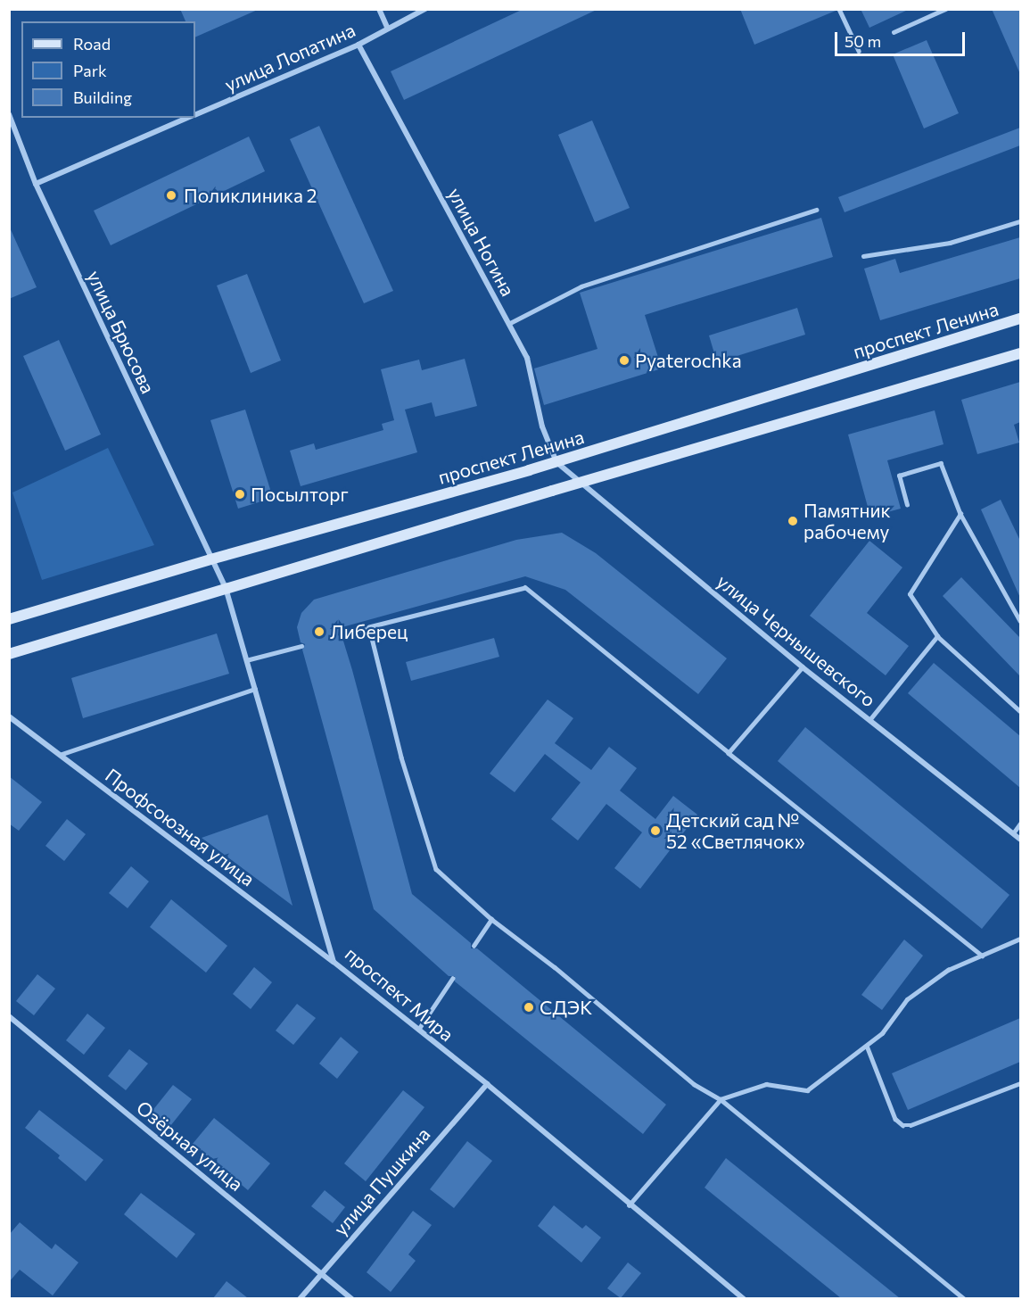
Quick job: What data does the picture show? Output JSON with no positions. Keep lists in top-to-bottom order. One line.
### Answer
{"streets":{"main road":["проспект Ленина"],"street":["улица Лопатина","улица Ногина","улица Брюсова","улица Чернышевского","Профсоюзная улица","проспект Мира","Озёрная улица","улица Пушкина"]},"crossings":[["улица Лопатина","улица Ногина"],["улица Лопатина","улица Брюсова"],["улица Ногина","проспект Ленина"],["улица Ногина","улица Чернышевского"],["проспект Ленина","улица Брюсова"],["проспект Ленина","улица Чернышевского"],["проспект Ленина","проспект Мира"],["улица Брюсова","проспект Мира"],["Профсоюзная улица","проспект Мира"],["проспект Мира","улица Пушкина"],["Озёрная улица","улица Пушкина"]],"places":["Поликлиника 2","Pyaterochka","Посылторг","Памятник рабочему","Либерец","Детский сад № 52 «Светлячок»","СДЭК"],"legend":["Road","Park","Building"],"scale_bar":"50 m"}
